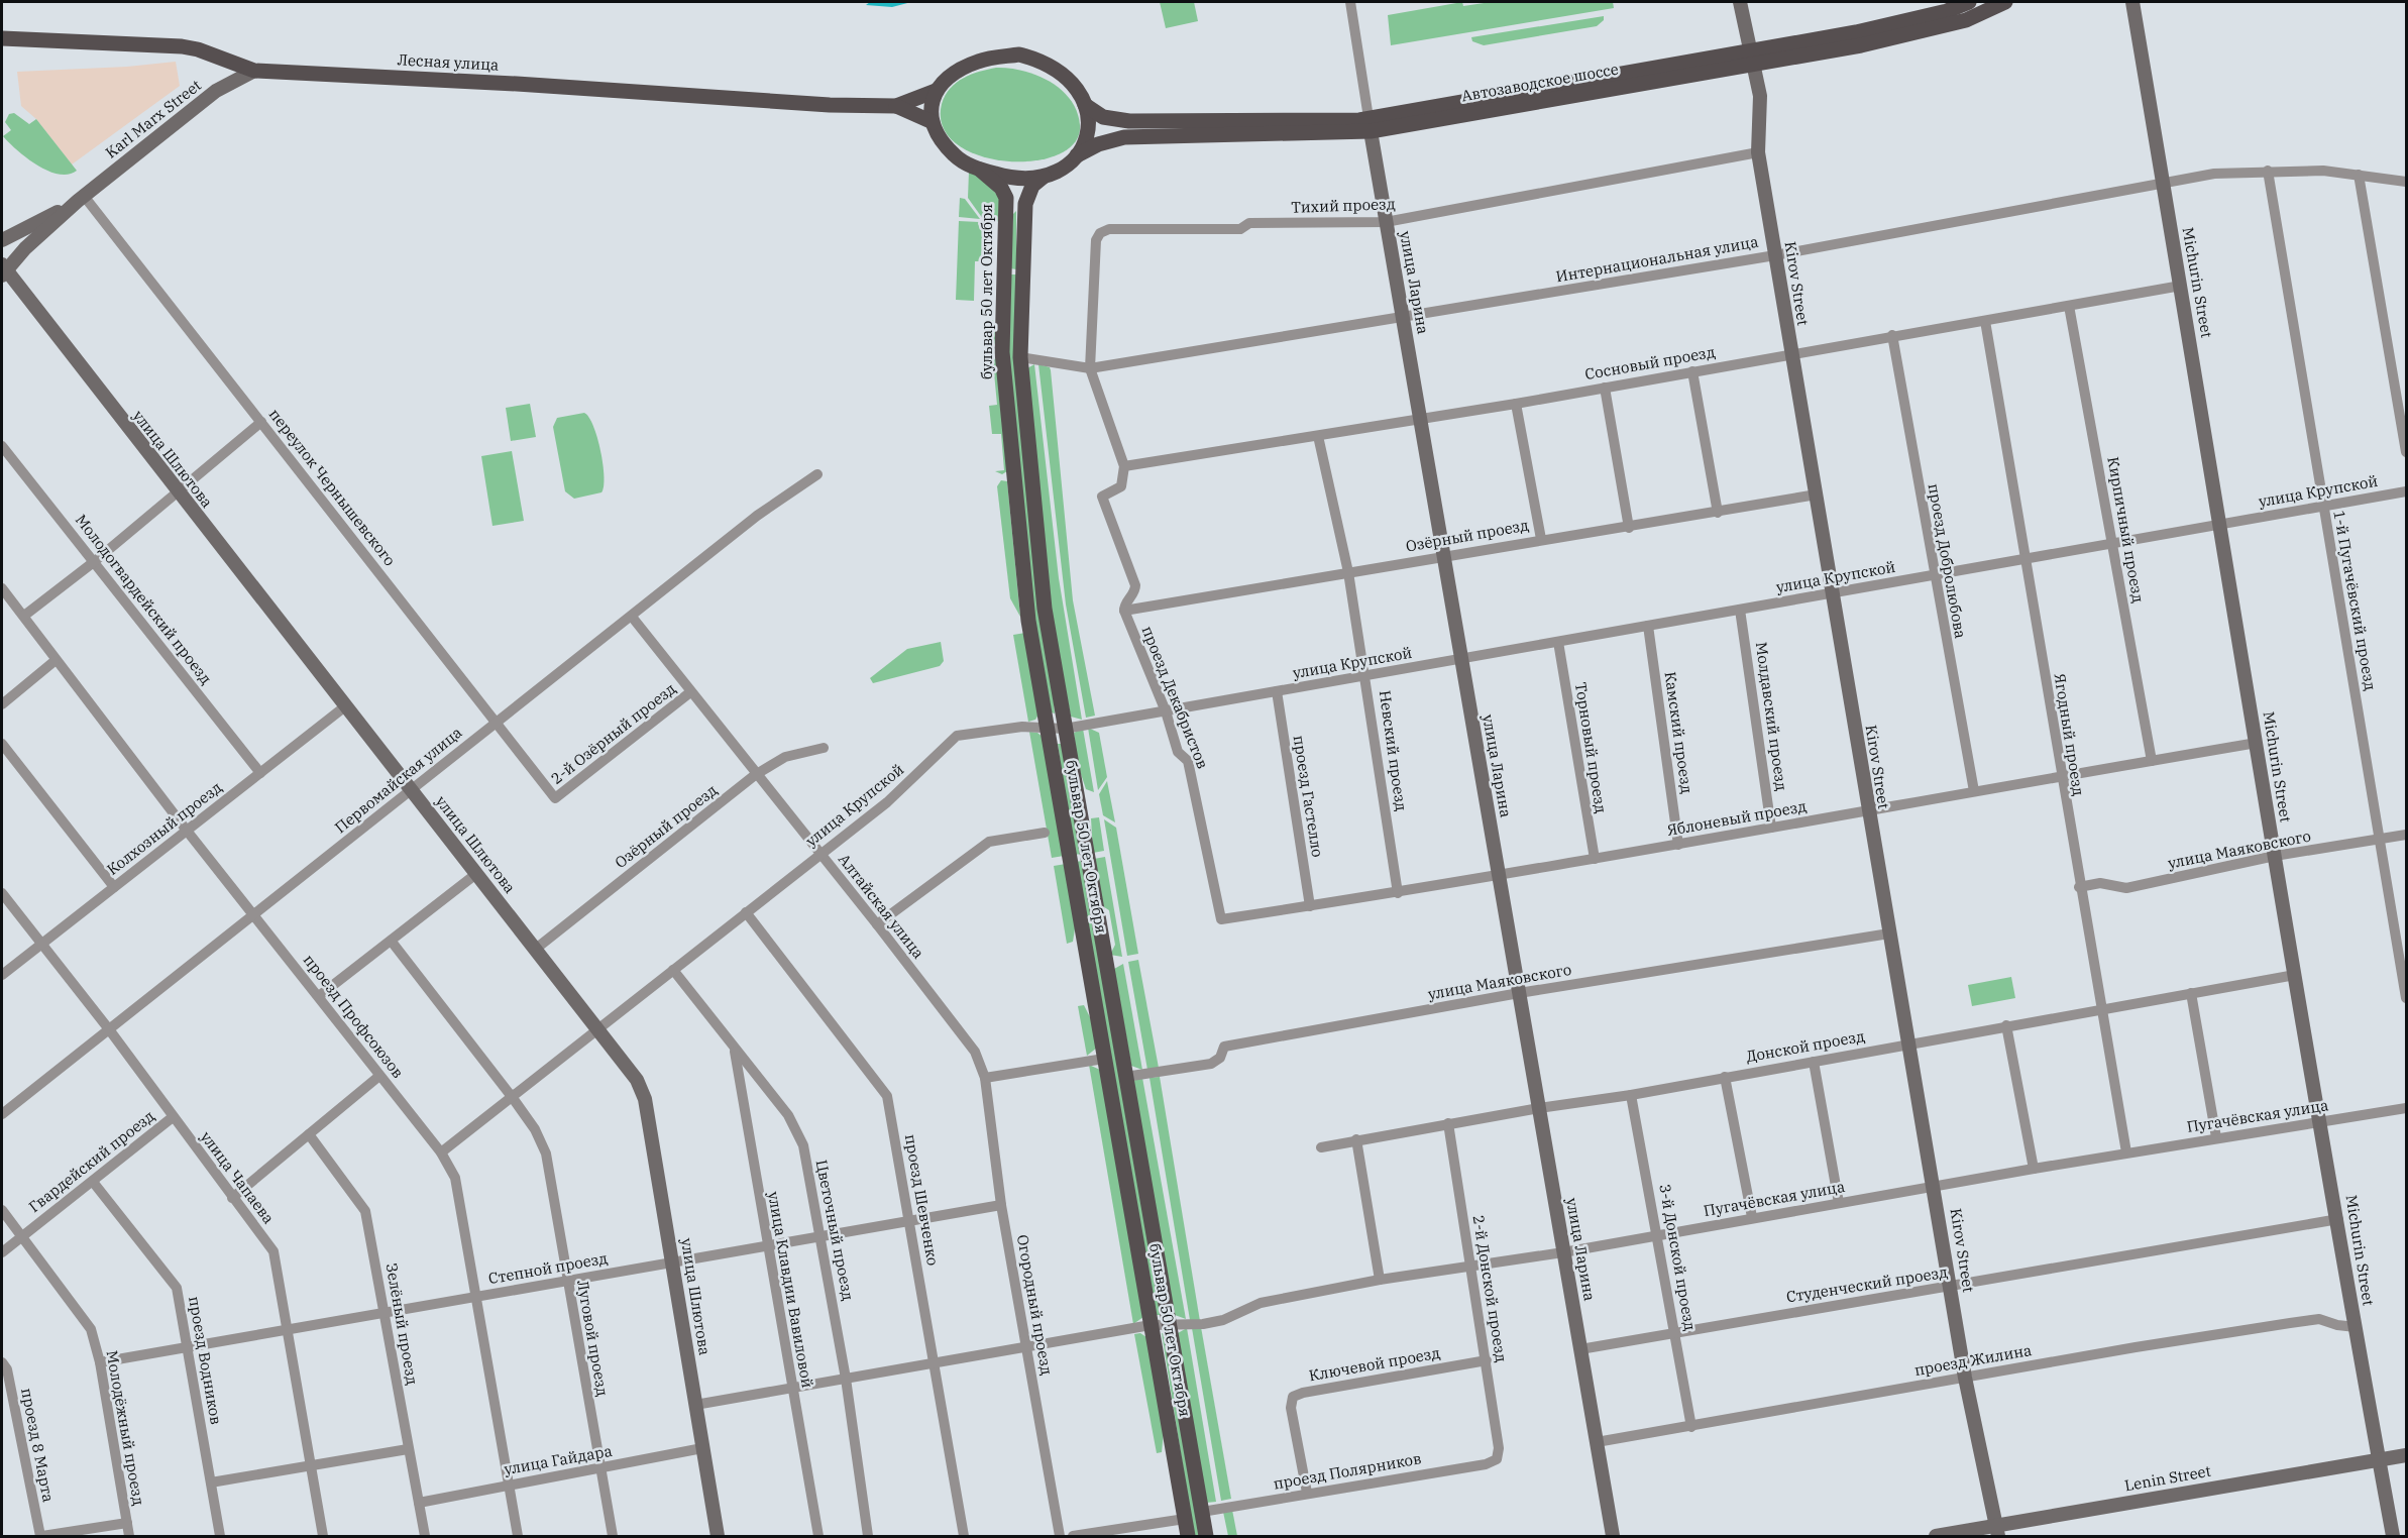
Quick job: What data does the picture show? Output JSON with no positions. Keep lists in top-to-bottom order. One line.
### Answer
{"streets":{"main road":["Лесная улица","Автозаводское шоссе","Karl Marx Street","улица Ларина","Michurin Street","Kirov Street","бульвар 50 лет Октября","улица Шлютова","Lenin Street"],"street":["Тихий проезд","Интернациональная улица","Сосновый проезд","переулок Чернышевского","улица Крупской","Кирпичный проезд","Озёрный проезд","проезд Добролюбова","Молодогвардейский проезд","1-й Пугачёвский проезд","проезд Декабристов","Молдавский проезд","Камский проезд","2-й Озёрный проезд","Ягодный проезд","Торновый проезд","Невский проезд","Первомайская улица","проезд Гастелло","Яблоневый проезд","Колхозный проезд","улица Маяковского","Алтайская улица","проезд Профсоюзов","Донской проезд","Пугачёвская улица","Гвардейский проезд","улица Чапаева","проезд Шевченко","Цветочный проезд","3-й Донской проезд","Степной проезд","Студенческий проезд","2-й Донской проезд","улица Клавдии Вавиловой","Огородный проезд","Зелёный проезд","Луговой проезд","проезд Водников","проезд Жилина","Ключевой проезд","Молодёжный проезд","проезд 8 Марта","улица Гайдара","проезд Полярников"]},"crossings":[["Лесная улица","Автозаводское шоссе"],["Лесная улица","Karl Marx Street"],["Лесная улица","бульвар 50 лет Октября"],["Автозаводское шоссе","улица Ларина"],["Автозаводское шоссе","Kirov Street"],["Автозаводское шоссе","бульвар 50 лет Октября"],["Karl Marx Street","улица Шлютова"],["Karl Marx Street","переулок Чернышевского"],["Тихий проезд","Интернациональная улица"],["Тихий проезд","улица Ларина"],["Тихий проезд","Kirov Street"],["Интернациональная улица","улица Ларина"],["Интернациональная улица","Michurin Street"],["Интернациональная улица","Kirov Street"],["Интернациональная улица","бульвар 50 лет Октября"],["Интернациональная улица","1-й Пугачёвский проезд"],["улица Ларина","Сосновый проезд"],["улица Ларина","улица Крупской"],["улица Ларина","Озёрный проезд"],["улица Ларина","Яблоневый проезд"],["улица Ларина","улица Маяковского"],["улица Ларина","Донской проезд"],["улица Ларина","Пугачёвская улица"],["улица Ларина","Студенческий проезд"],["улица Ларина","проезд Жилина"],["Michurin Street","Сосновый проезд"],["Michurin Street","улица Крупской"],["Michurin Street","Яблоневый проезд"],["Michurin Street","улица Маяковского"],["Michurin Street","Донской проезд"],["Michurin Street","Пугачёвская улица"],["Michurin Street","Студенческий проезд"],["Michurin Street","проезд Жилина"],["Michurin Street","Lenin Street"],["Kirov Street","Сосновый проезд"],["Kirov Street","улица Крупской"],["Kirov Street","Озёрный проезд"],["Kirov Street","Яблоневый проезд"],["Kirov Street","улица Маяковского"],["Kirov Street","Донской проезд"],["Kirov Street","Пугачёвская улица"],["Kirov Street","Студенческий проезд"],["Kirov Street","проезд Жилина"],["Kirov Street","Lenin Street"],["бульвар 50 лет Октября","улица Крупской"],["бульвар 50 лет Октября","улица Маяковского"],["бульвар 50 лет Октября","Пугачёвская улица"],["бульвар 50 лет Октября","проезд Полярников"],["Сосновый проезд","Кирпичный проезд"],["Сосновый проезд","проезд Добролюбова"],["Сосновый проезд","Ягодный проезд"],["Сосновый проезд","Невский проезд"],["улица Шлютова","улица Крупской"],["улица Шлютова","Озёрный проезд"],["улица Шлютова","Первомайская улица"],["улица Шлютова","Колхозный проезд"],["улица Шлютова","Степной проезд"],["улица Шлютова","улица Гайдара"],["переулок Чернышевского","2-й Озёрный проезд"],["переулок Чернышевского","Первомайская улица"],["улица Крупской","Кирпичный проезд"],["улица Крупской","проезд Добролюбова"],["улица Крупской","1-й Пугачёвский проезд"],["улица Крупской","проезд Декабристов"],["улица Крупской","Молдавский проезд"],["улица Крупской","Камский проезд"],["улица Крупской","Ягодный проезд"],["улица Крупской","Торновый проезд"],["улица Крупской","Невский проезд"],["улица Крупской","проезд Гастелло"],["улица Крупской","Алтайская улица"],["улица Крупской","проезд Профсоюзов"],["улица Крупской","проезд Шевченко"],["улица Крупской","Цветочный проезд"],["улица Крупской","Луговой проезд"],["Кирпичный проезд","Яблоневый проезд"],["Озёрный проезд","проезд Декабристов"],["Озёрный проезд","Невский проезд"],["Озёрный проезд","Алтайская улица"],["проезд Добролюбова","Яблоневый проезд"],["Молодогвардейский проезд","Колхозный проезд"],["1-й Пугачёвский проезд","улица Маяковского"],["проезд Декабристов","Яблоневый проезд"],["Молдавский проезд","Яблоневый проезд"],["Камский проезд","Яблоневый проезд"],["2-й Озёрный проезд","Алтайская улица"],["Ягодный проезд","Яблоневый проезд"],["Ягодный проезд","улица Маяковского"],["Ягодный проезд","Донской проезд"],["Ягодный проезд","Пугачёвская улица"],["Торновый проезд","Яблоневый проезд"],["Невский проезд","Яблоневый проезд"],["Первомайская улица","Алтайская улица"],["Первомайская улица","проезд Профсоюзов"],["Первомайская улица","улица Чапаева"],["проезд Гастелло","Яблоневый проезд"],["Колхозный проезд","проезд Профсоюзов"],["Колхозный проезд","улица Чапаева"],["Алтайская улица","Огородный проезд"],["проезд Профсоюзов","Степной проезд"],["проезд Профсоюзов","улица Гайдара"],["Донской проезд","3-й Донской проезд"],["Донской проезд","2-й Донской проезд"],["Пугачёвская улица","3-й Донской проезд"],["Пугачёвская улица","2-й Донской проезд"],["Гвардейский проезд","улица Чапаева"],["Гвардейский проезд","проезд Водников"],["Гвардейский проезд","Молодёжный проезд"],["улица Чапаева","Степной проезд"],["проезд Шевченко","Степной проезд"],["Цветочный проезд","Степной проезд"],["Цветочный проезд","улица Клавдии Вавиловой"],["3-й Донской проезд","Студенческий проезд"],["3-й Донской проезд","проезд Жилина"],["Степной проезд","улица Клавдии Вавиловой"],["Степной проезд","Огородный проезд"],["Степной проезд","Зелёный проезд"],["Степной проезд","Луговой проезд"],["Степной проезд","проезд Водников"],["Степной проезд","Молодёжный проезд"],["2-й Донской проезд","Ключевой проезд"],["2-й Донской проезд","проезд Полярников"],["Зелёный проезд","улица Гайдара"],["Луговой проезд","улица Гайдара"],["Ключевой проезд","проезд Полярников"]]}
